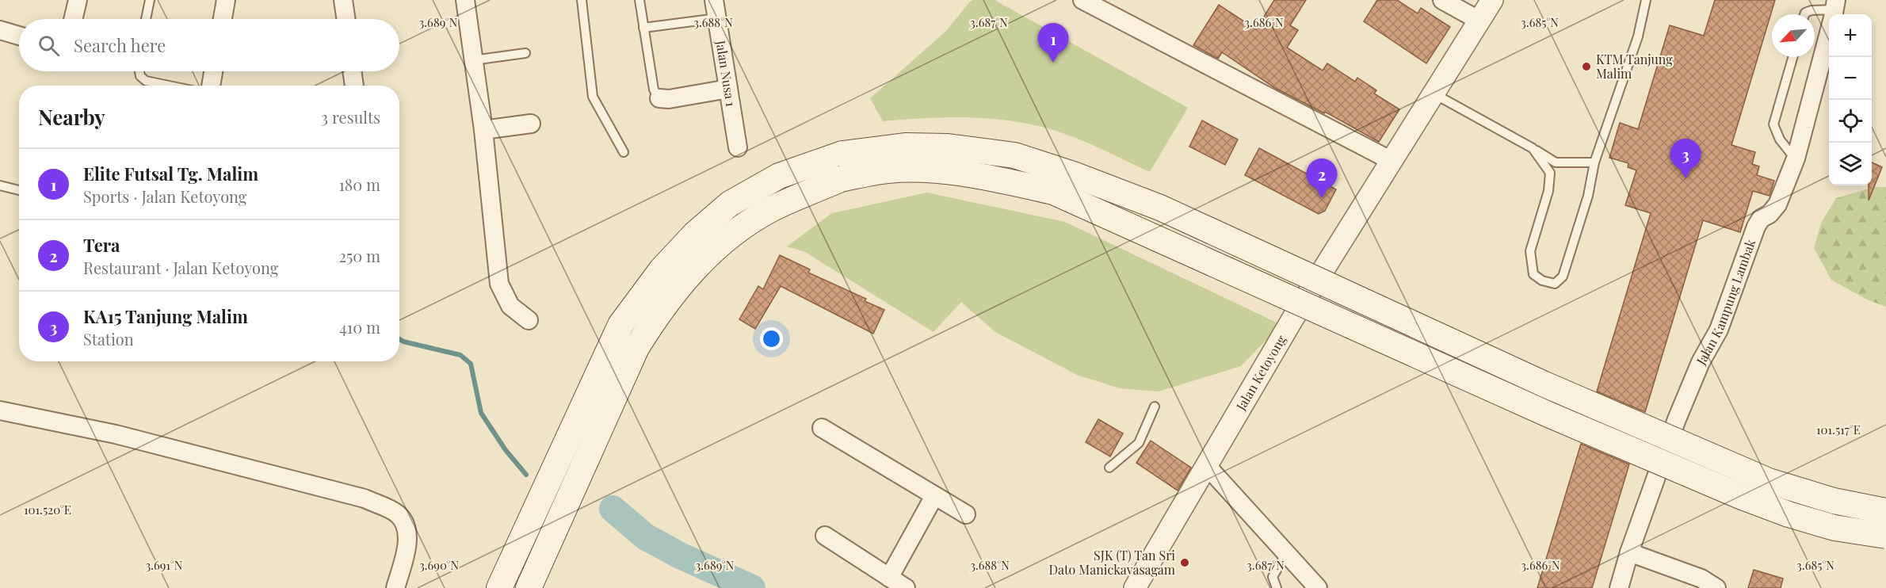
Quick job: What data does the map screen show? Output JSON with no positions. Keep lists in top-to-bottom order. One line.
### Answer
{"streets":{"street":["Jalan Nusa 1","Jalan Kampung Lambak","Jalan Ketoyong"]},"places":["KTM Tanjung Malim","SJK (T) Tan Sri Dato Manickavasagam"],"north":"bottom left","page":{"map_buttons":["+","−"],"search":"Search here","pins":["1","3","2"],"heading":["Nearby","3 results"],"list":[{"mark":"1","name":"Elite Futsal Tg. Malim","note":"Sports · Jalan Ketoyong","value":"180 m"},{"mark":"2","name":"Tera","note":"Restaurant · Jalan Ketoyong","value":"250 m"},{"mark":"3","name":"KA15 Tanjung Malim","note":"Station","value":"410 m"}]},"coordinates":["3.689°N","3.688°N","3.687°N","3.686°N","3.685°N","101.517°E","101.520°E","3.691°N","3.690°N"]}
